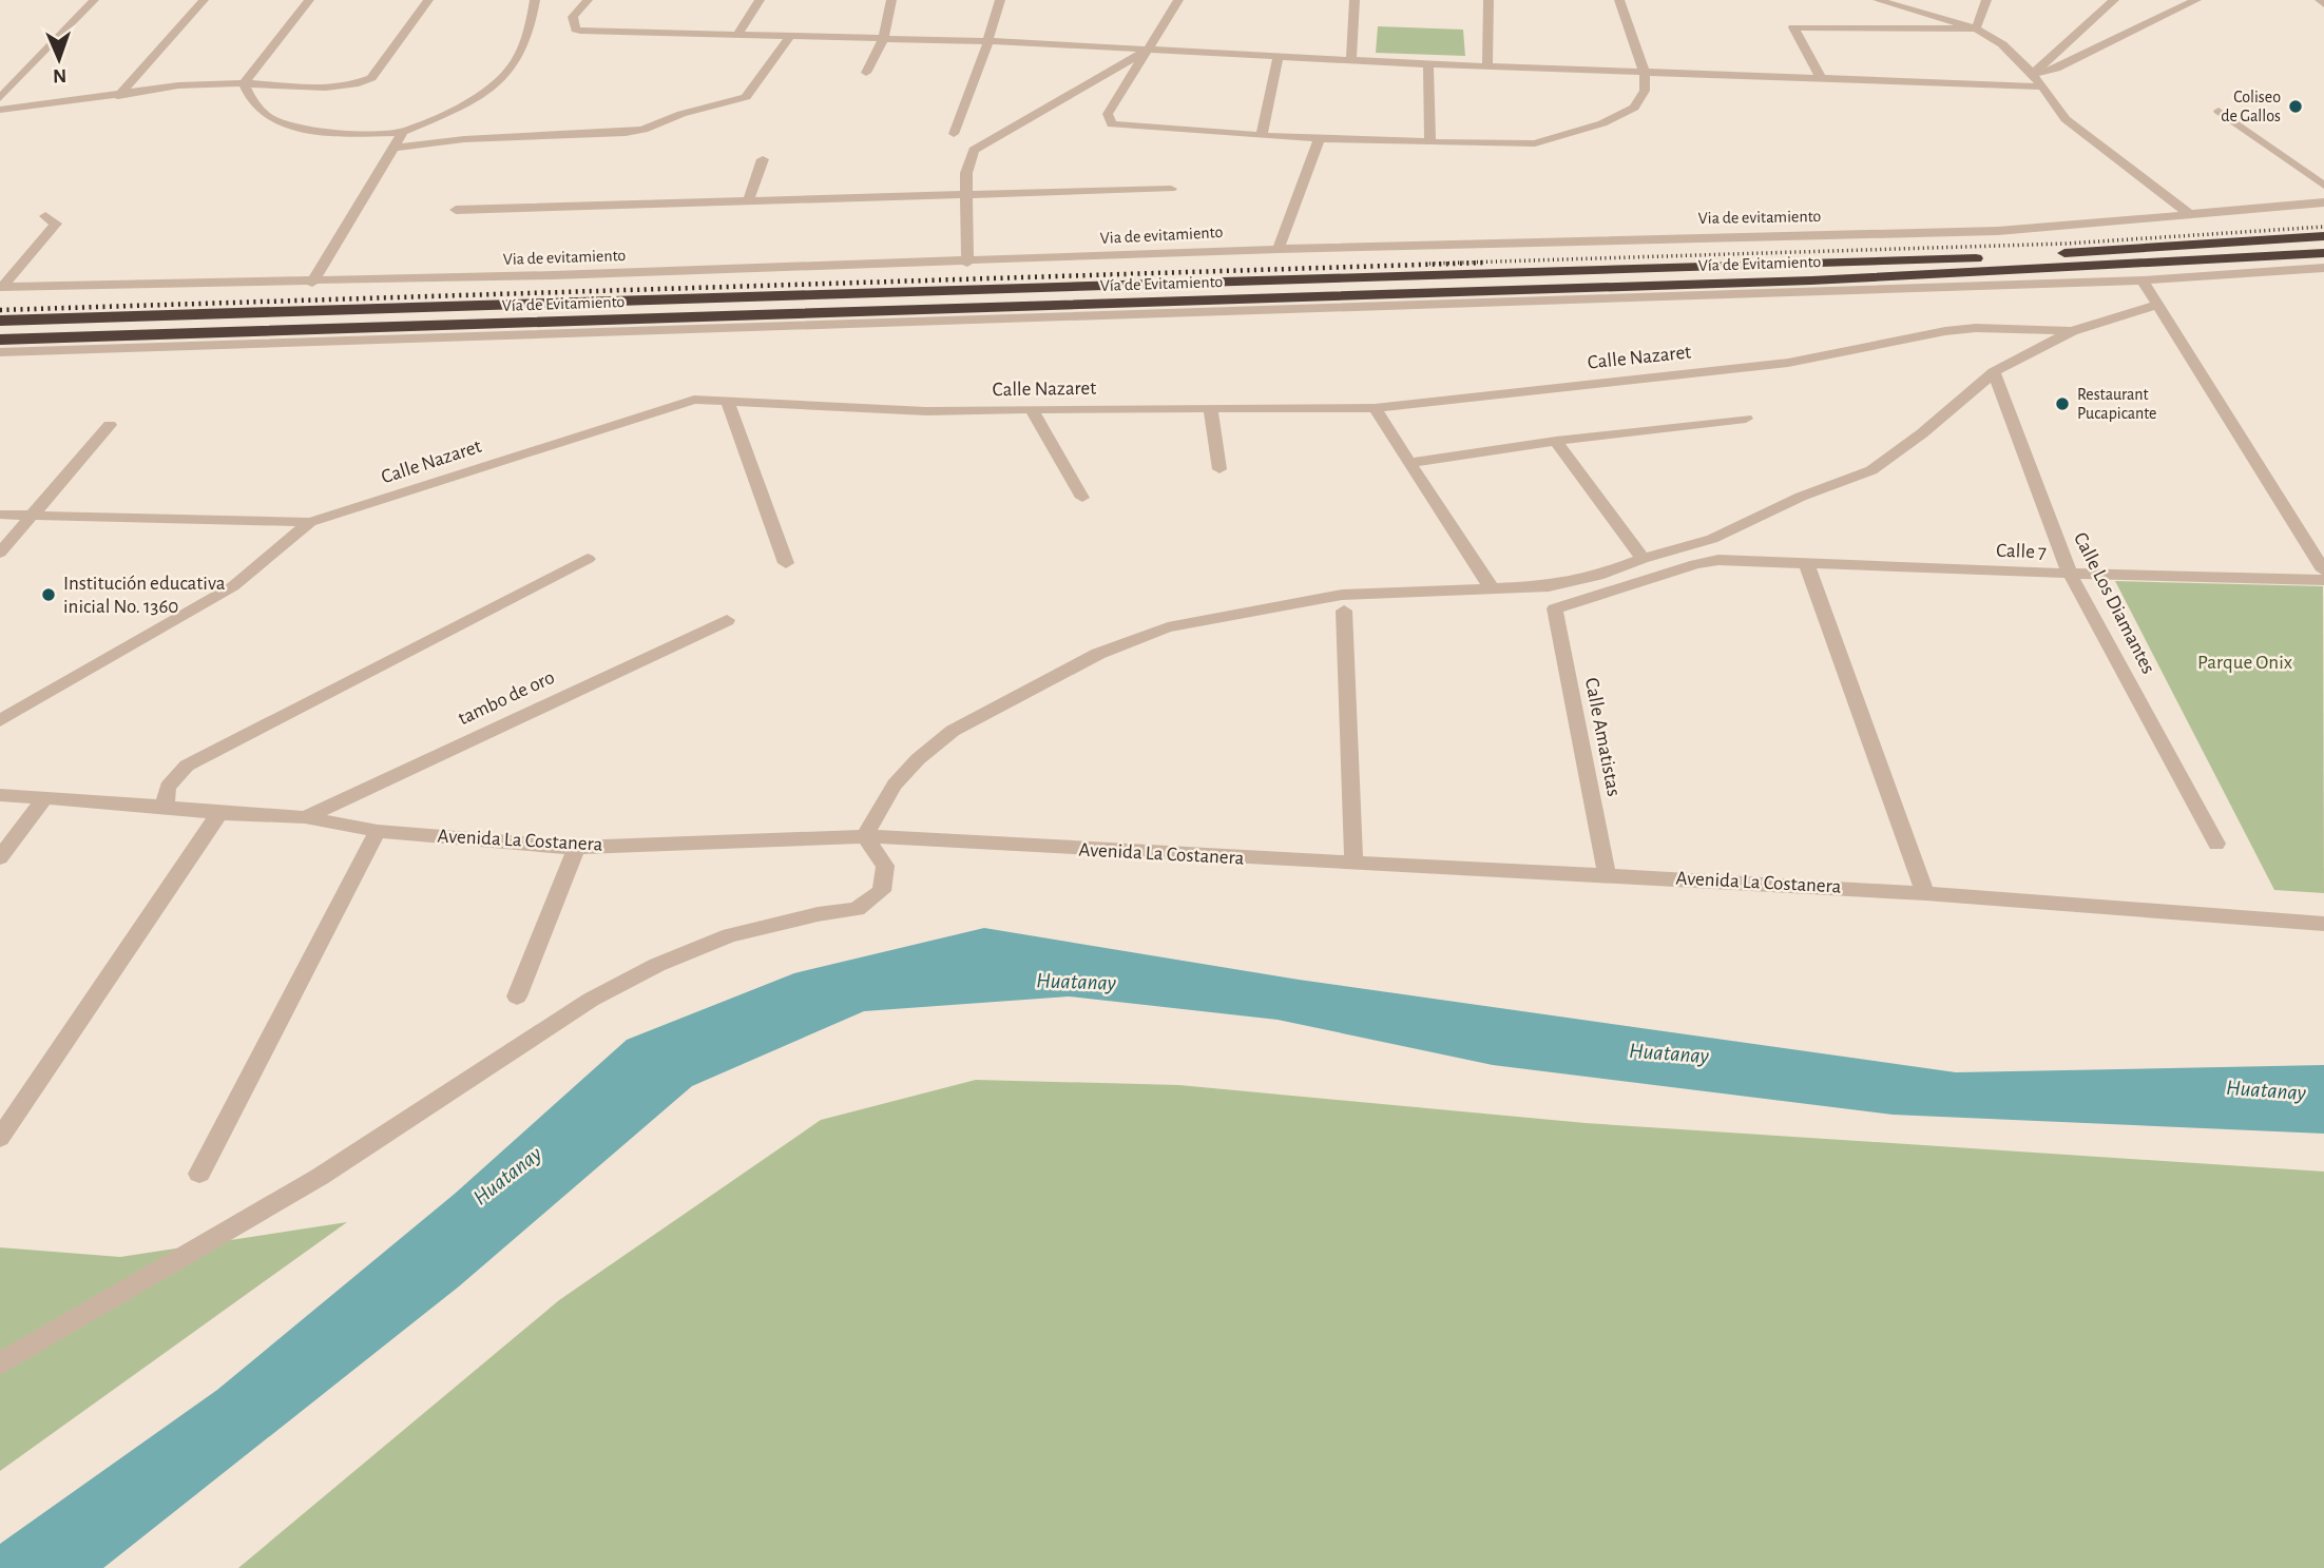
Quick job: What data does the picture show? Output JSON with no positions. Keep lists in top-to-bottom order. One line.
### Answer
{"streets":{"highway":["Vía de Evitamiento"],"street":["Via de evitamiento","Calle Nazaret","Calle 7","Calle Los Diamantes","tambo de oro","Calle Amatistas","Avenida La Costanera"]},"crossings":[["Calle 7","Calle Los Diamantes"],["Calle 7","Calle Amatistas"],["tambo de oro","Avenida La Costanera"],["Calle Amatistas","Avenida La Costanera"]],"water":["Huatanay"],"parks":["Parque Onix"],"places":["Coliseo de Gallos","Restaurant Pucapicante","Institución educativa inicial No. 1360"],"north":"bottom"}
